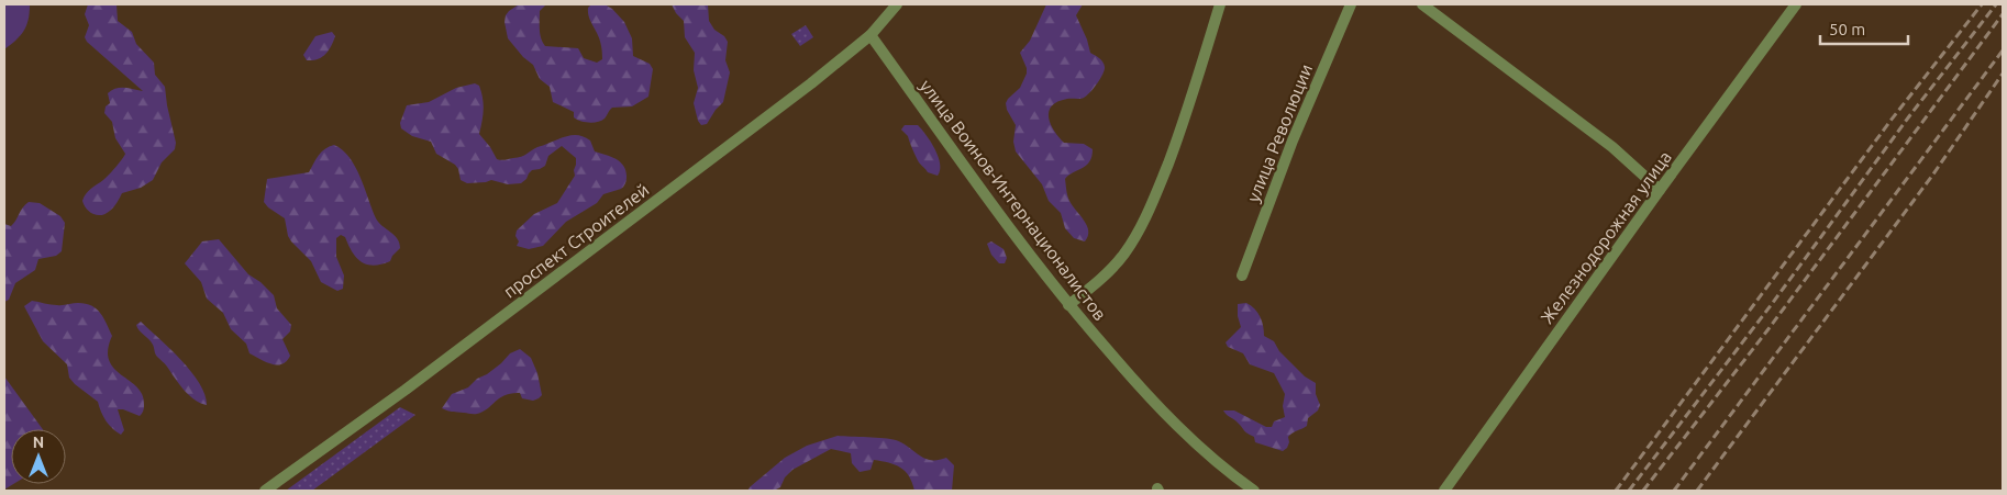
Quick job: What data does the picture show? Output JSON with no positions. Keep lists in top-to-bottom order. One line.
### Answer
{"streets":{"street":["улица Революции","улица Воинов-Интернационалистов","Железнодорожная улица","проспект Строителей"]},"crossings":[["улица Воинов-Интернационалистов","проспект Строителей"]],"scale_bar":"50 m","north":"top"}
